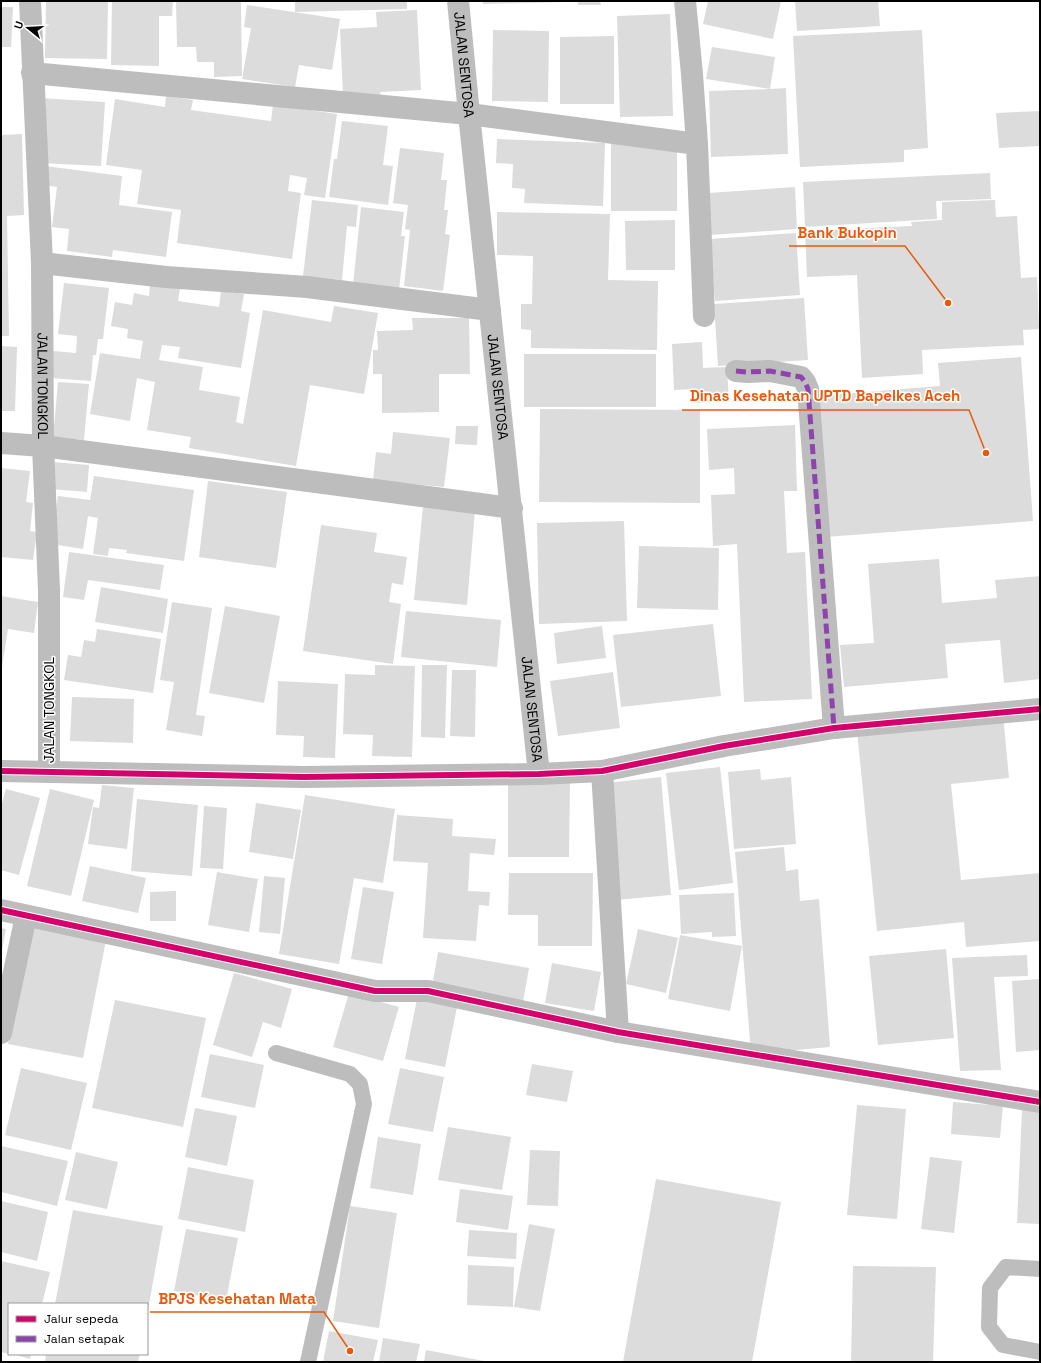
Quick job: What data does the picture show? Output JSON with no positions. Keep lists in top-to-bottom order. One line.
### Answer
{"streets":{"street":["JALAN SENTOSA","JALAN TONGKOL"]},"places":["Bank Bukopin","Dinas Kesehatan UPTD Bapelkes Aceh","BPJS Kesehatan Mata"],"legend":["Jalur sepeda","Jalan setapak"],"north":"left"}
